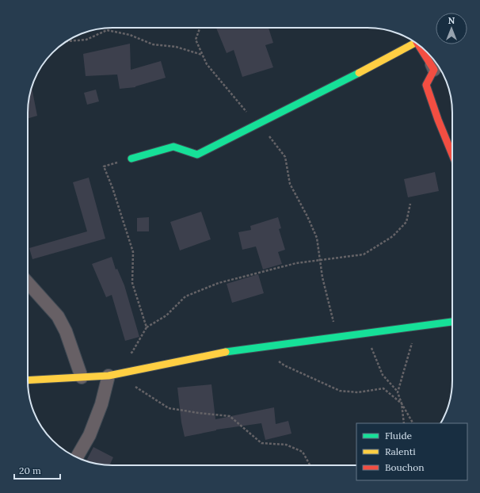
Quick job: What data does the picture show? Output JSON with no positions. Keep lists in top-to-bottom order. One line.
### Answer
{"legend":["Fluide","Ralenti","Bouchon"],"scale_bar":"20 m","north":"top"}
